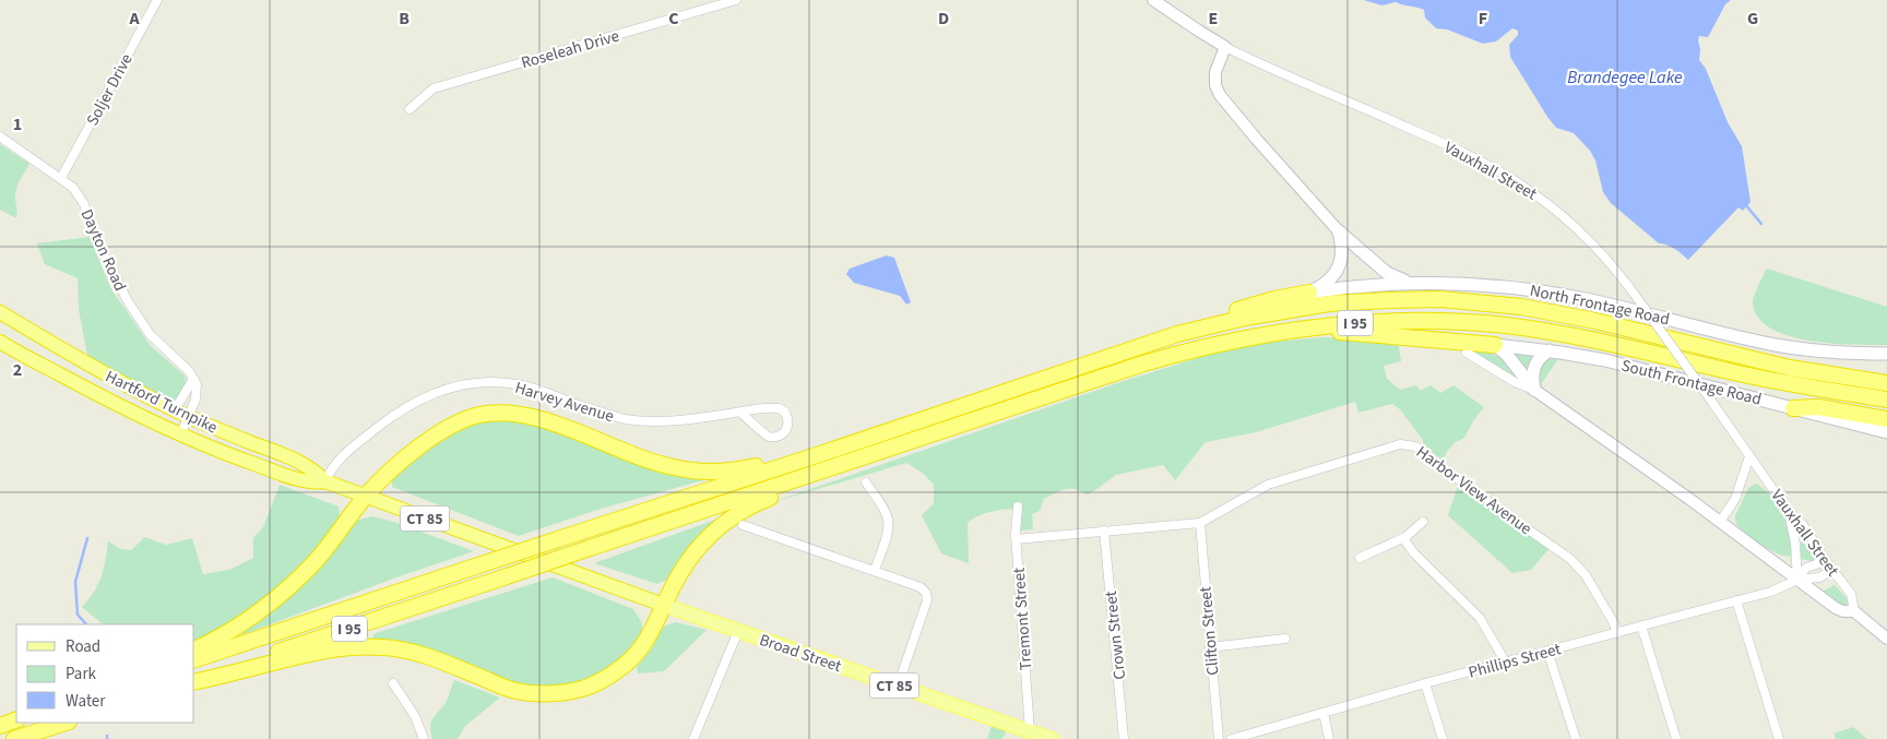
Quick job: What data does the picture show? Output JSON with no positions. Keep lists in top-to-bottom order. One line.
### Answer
{"streets":{"highway":["I 95","Hartford Turnpike","CT 85","Broad Street"],"main road":["North Frontage Road","South Frontage Road"],"street":["Roseleah Drive","Soljer Drive","Vauxhall Street","Dayton Road","Harvey Avenue","Harbor View Avenue","Tremont Street","Clifton Street","Crown Street","Phillips Street"]},"crossings":[["Soljer Drive","Dayton Road"],["Vauxhall Street","Phillips Street"],["Hartford Turnpike","Harvey Avenue"],["Hartford Turnpike","Broad Street"],["Harbor View Avenue","Clifton Street"],["Harbor View Avenue","Phillips Street"],["Tremont Street","Broad Street"]],"water":["Brandegee Lake"],"legend":["Road","Park","Water"],"grid":{"columns":["A","B","C","D","E","F","G"],"rows":["1","2"]}}
